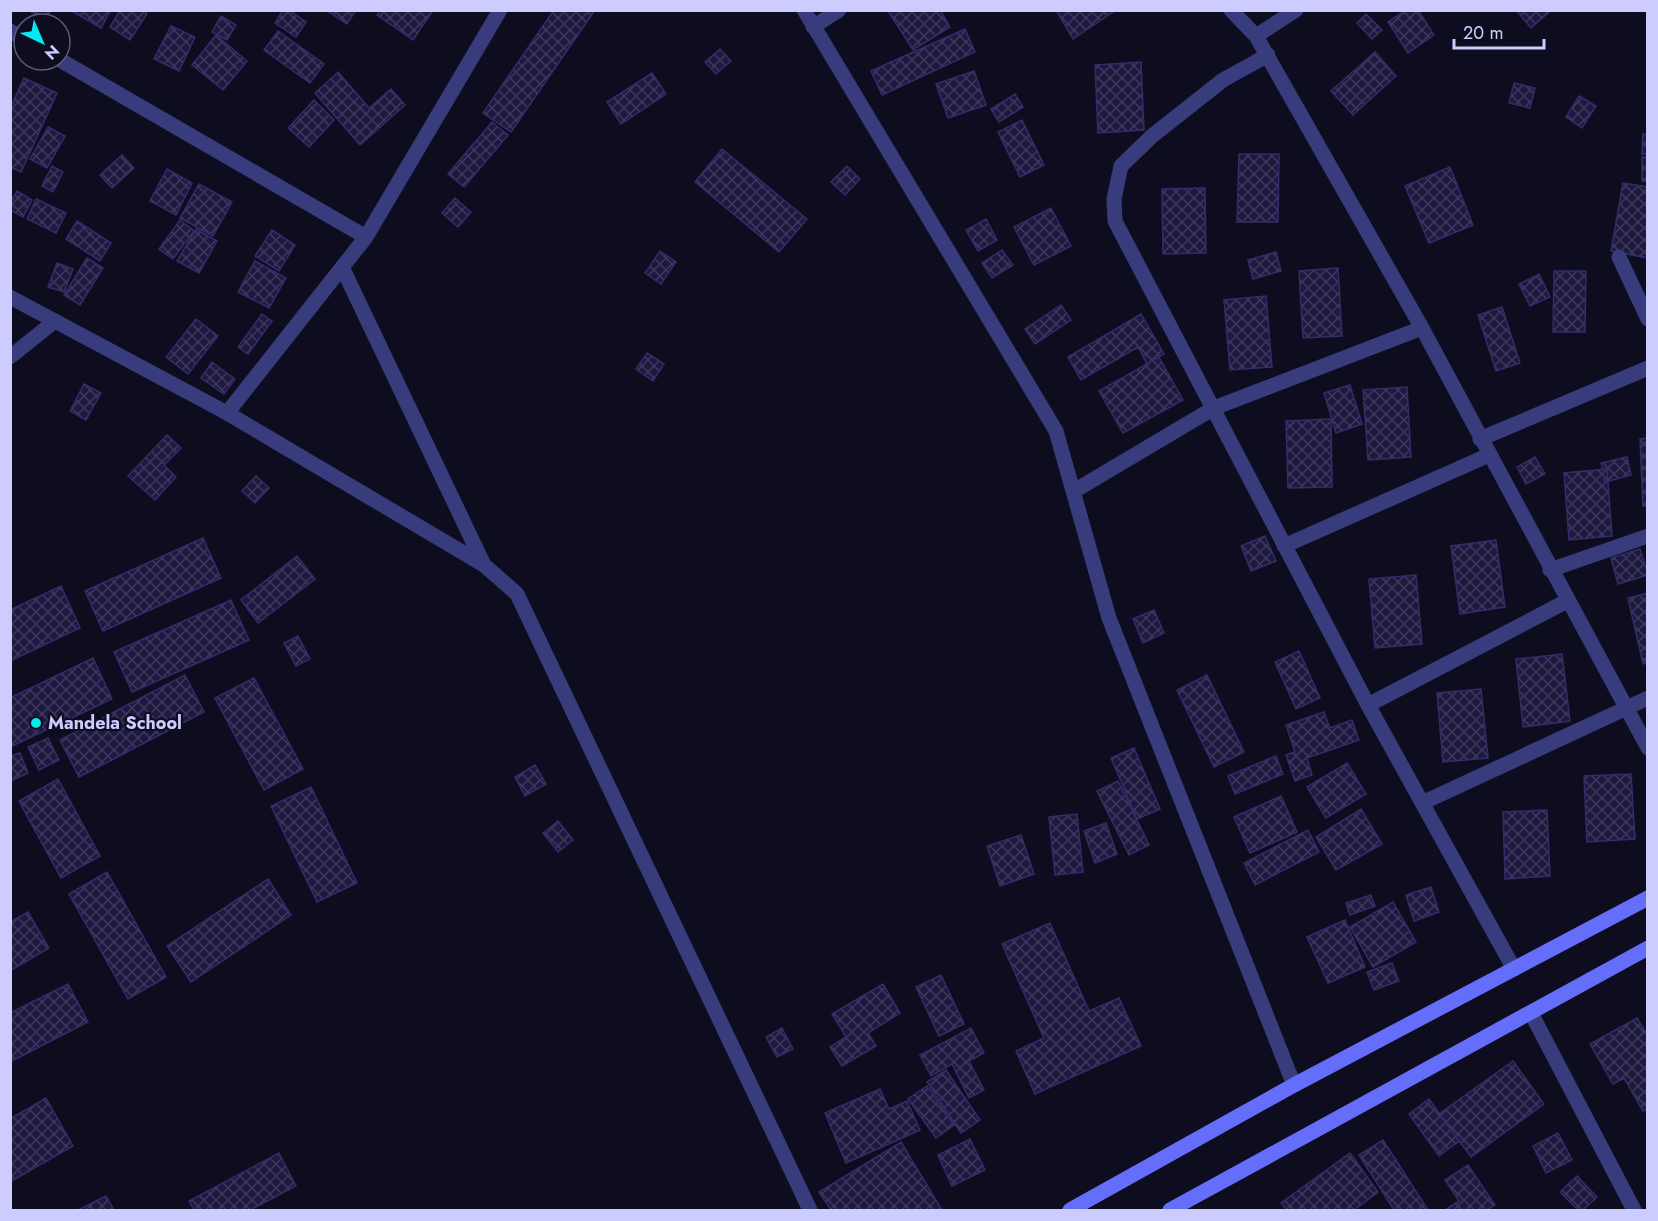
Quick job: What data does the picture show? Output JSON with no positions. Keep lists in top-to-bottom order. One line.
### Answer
{"places":["Mandela School"],"scale_bar":"20 m","north":"bottom right"}
